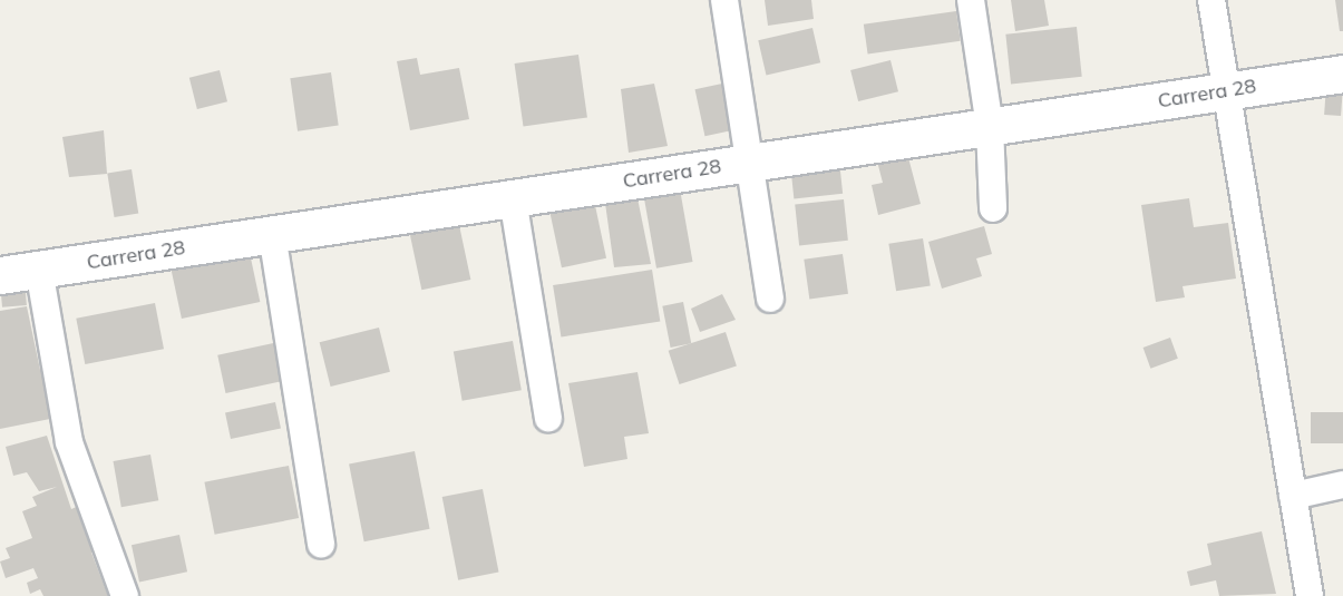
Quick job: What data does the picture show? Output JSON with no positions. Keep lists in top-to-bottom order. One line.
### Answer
{"streets":{"street":["Carrera 28"]}}
